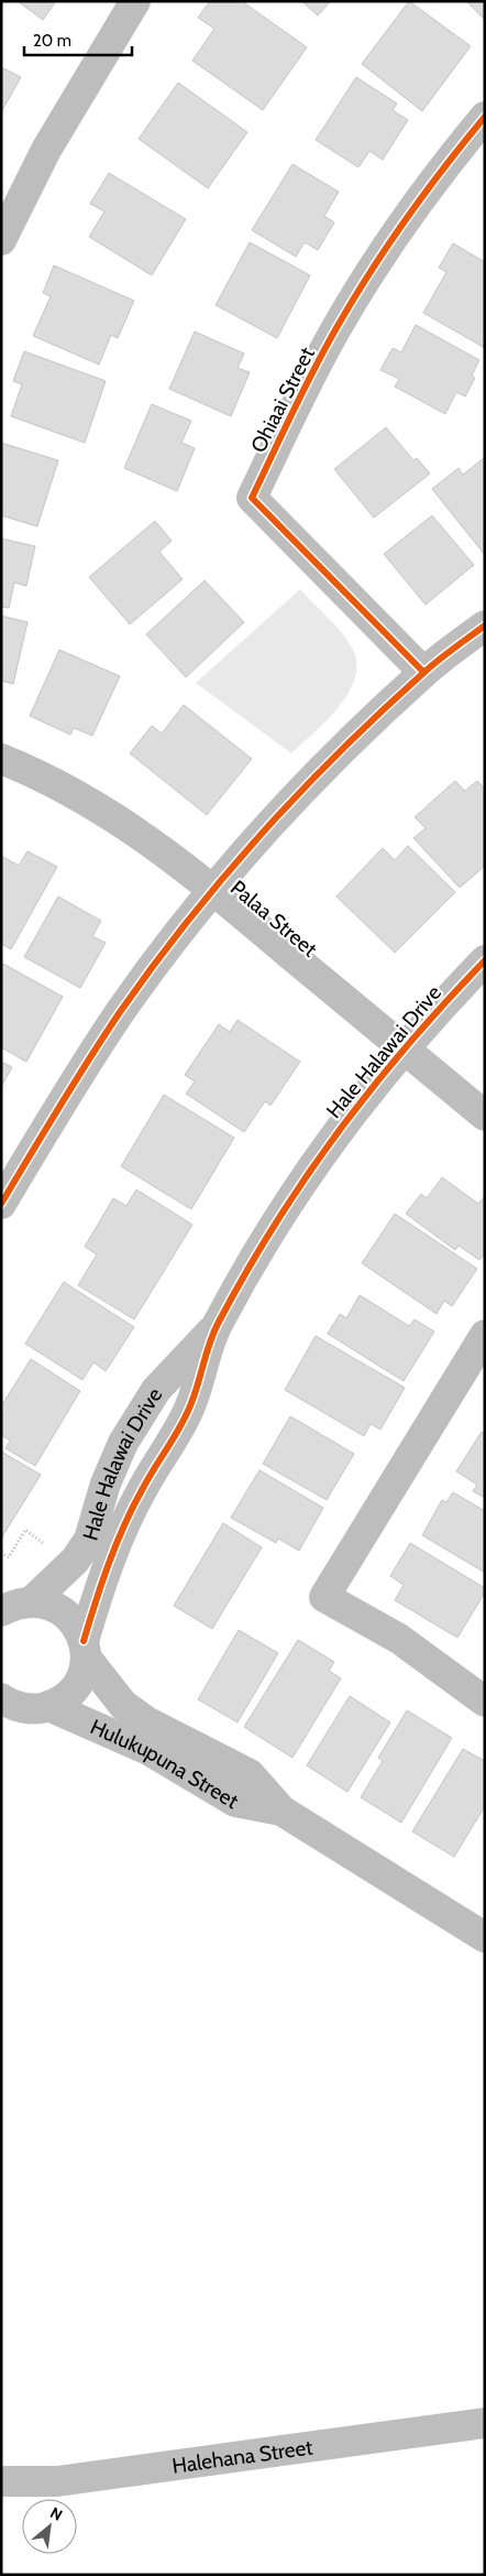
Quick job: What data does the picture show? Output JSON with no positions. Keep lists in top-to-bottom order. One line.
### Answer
{"streets":{"street":["Ohiaai Street","Palaa Street","Hale Halawai Drive","Hulukupuna Street","Halehana Street"]},"crossings":[["Palaa Street","Hale Halawai Drive"],["Hale Halawai Drive","Hulukupuna Street"]],"scale_bar":"20 m","north":"top right"}
